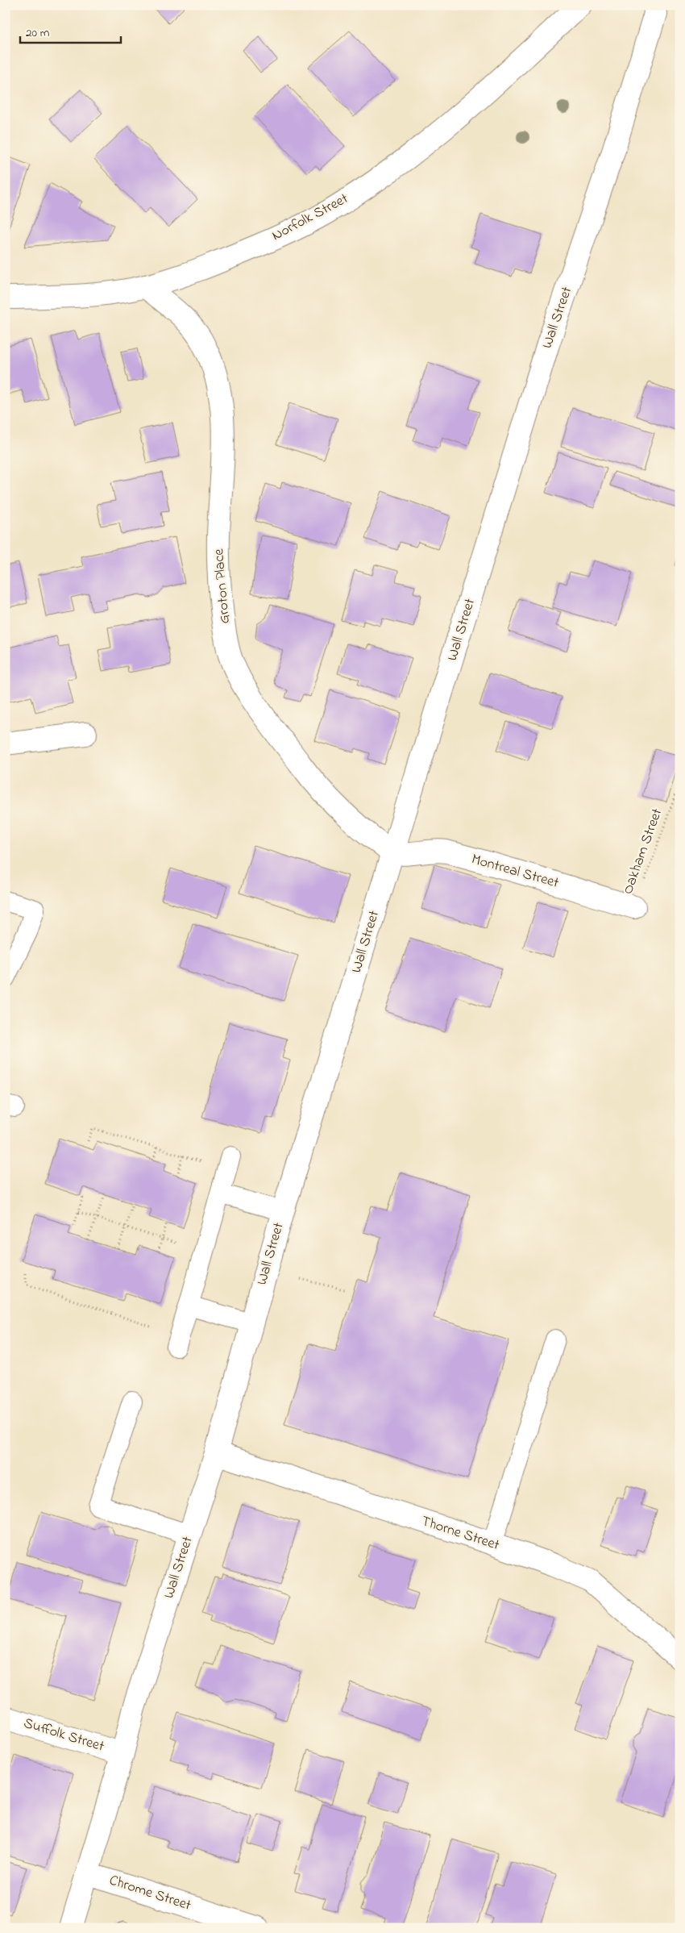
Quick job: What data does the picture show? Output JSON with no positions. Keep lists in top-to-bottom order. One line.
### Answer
{"streets":{"street":["Norfolk Street","Wall Street","Groton Place","Montreal Street","Thorne Street","Suffolk Street","Chrome Street"],"path":["Oakham Street"]},"crossings":[["Norfolk Street","Groton Place"],["Wall Street","Groton Place"],["Wall Street","Montreal Street"],["Wall Street","Thorne Street"],["Wall Street","Suffolk Street"],["Wall Street","Chrome Street"],["Groton Place","Montreal Street"],["Oakham Street","Montreal Street"]],"scale_bar":"20 m"}
